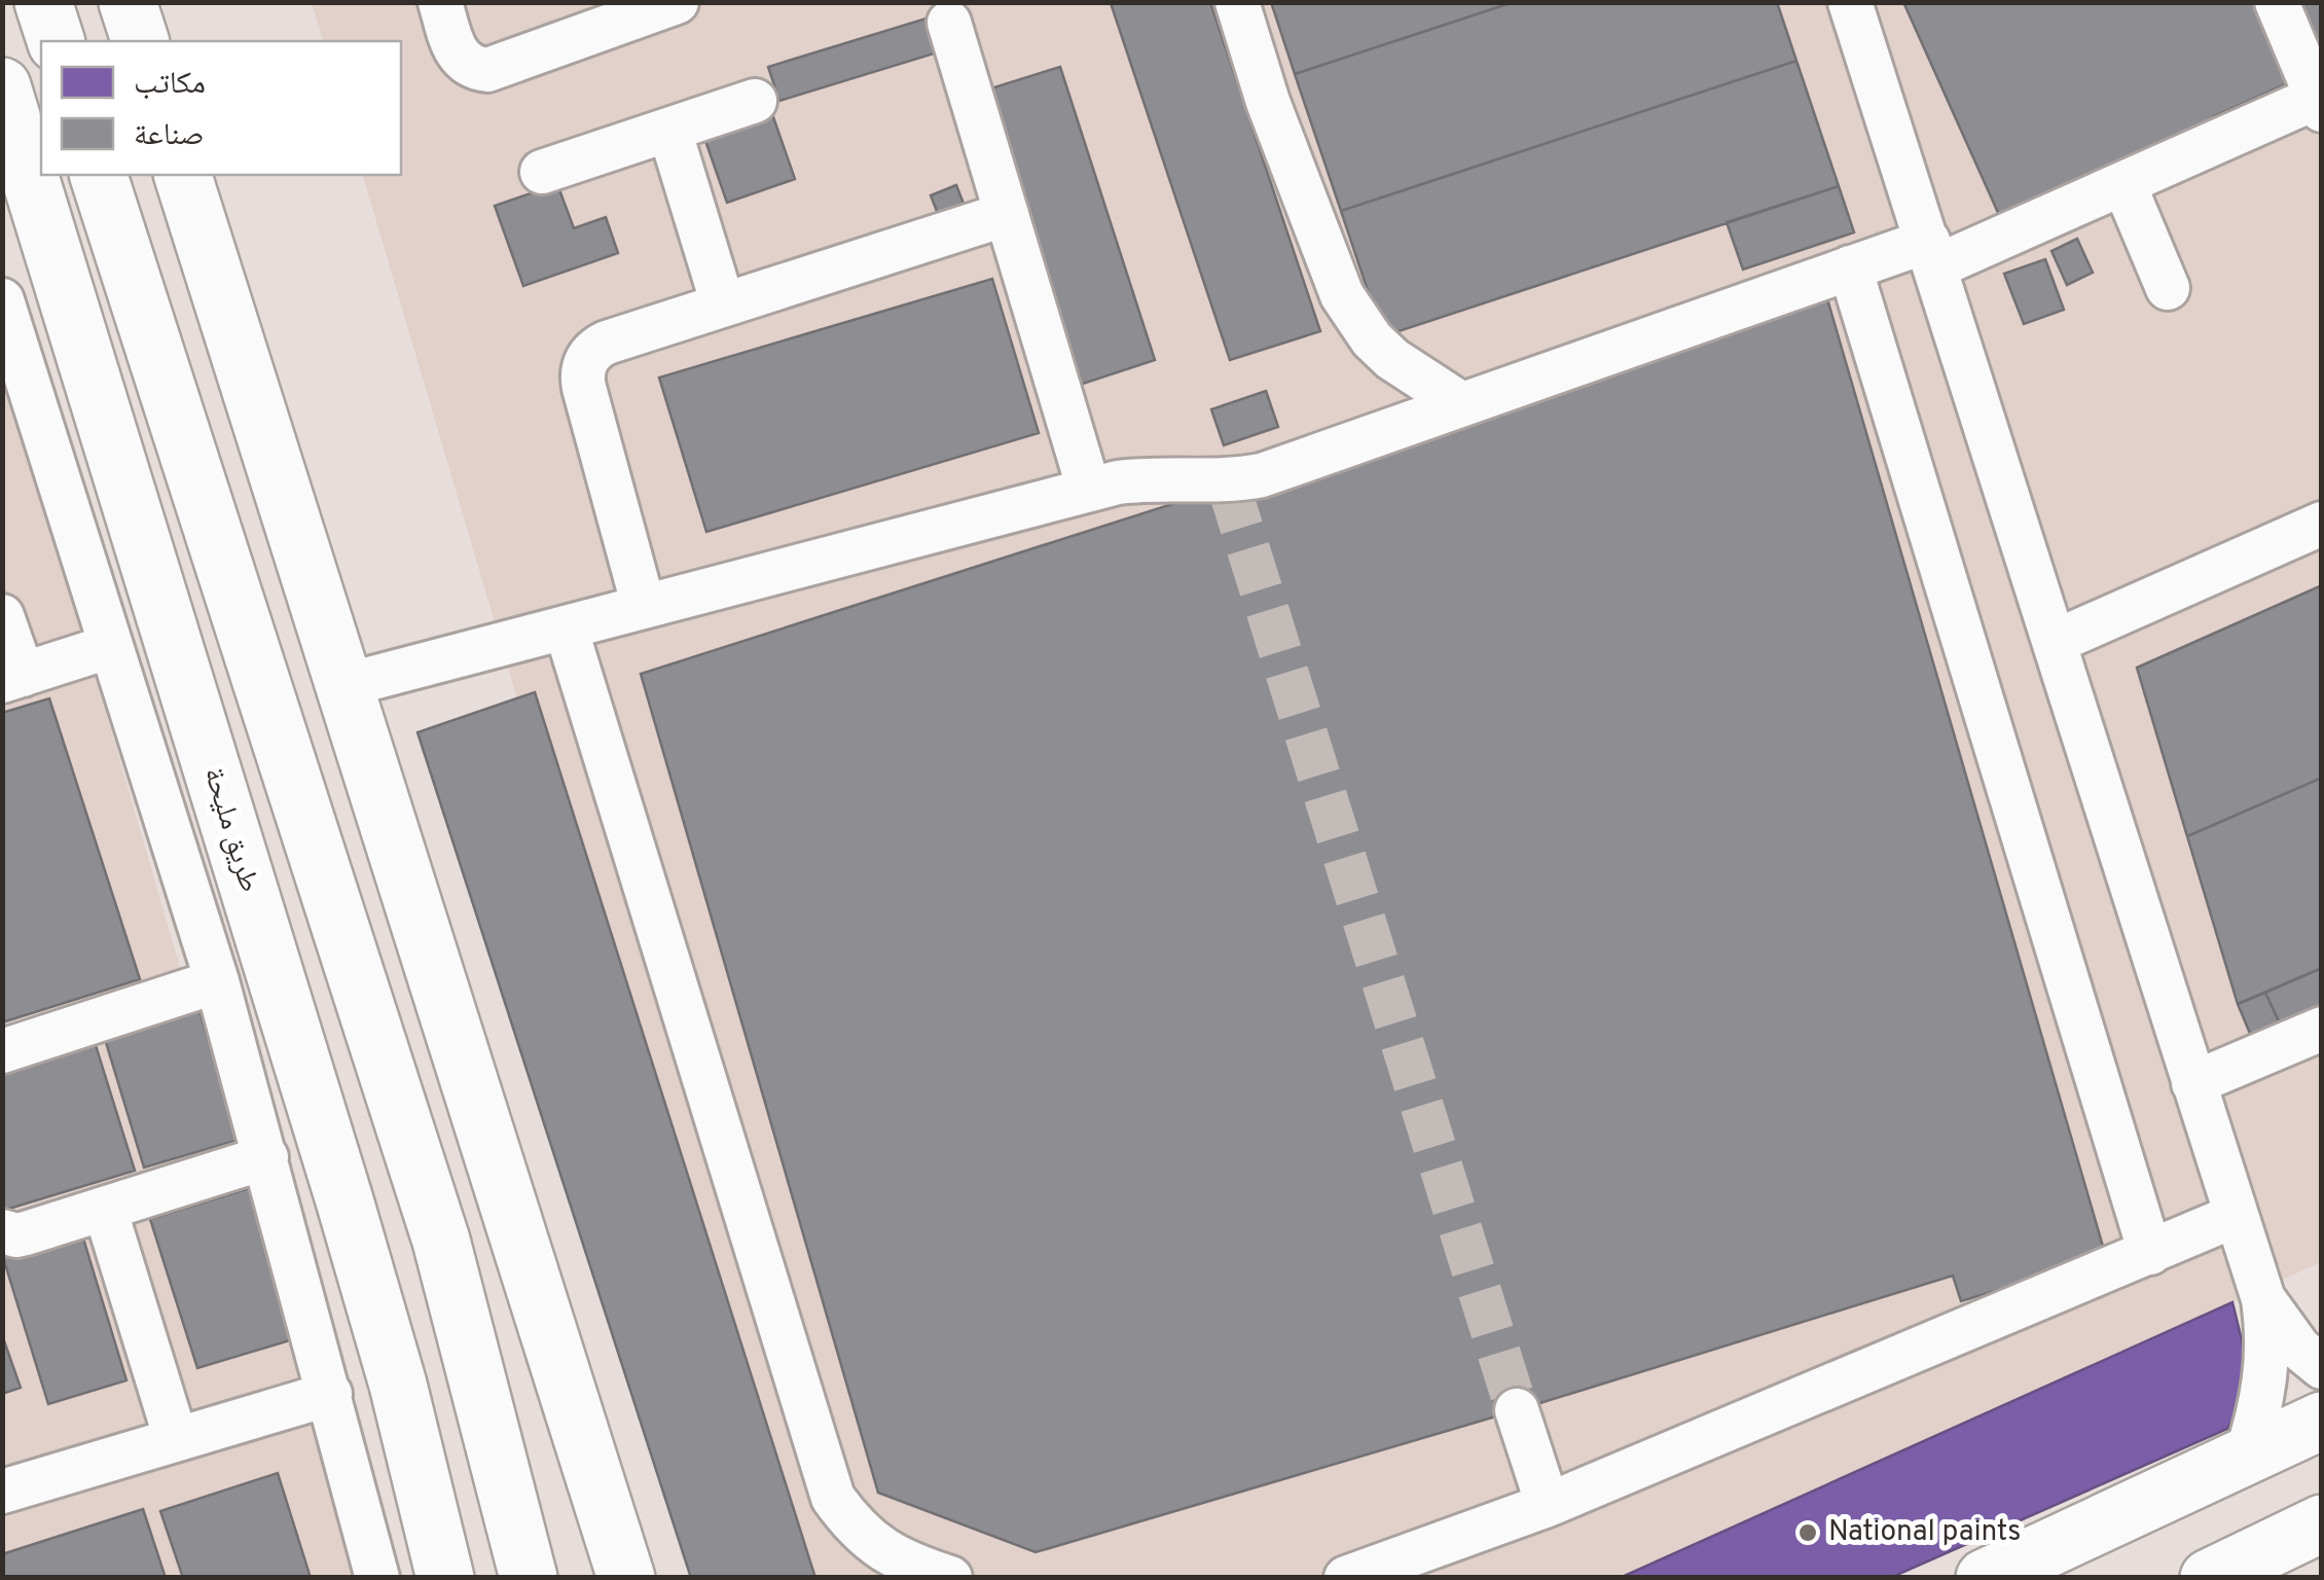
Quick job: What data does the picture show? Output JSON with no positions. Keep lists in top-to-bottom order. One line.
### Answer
{"streets":{"main road":["طريق مليحة"]},"places":["National paints"],"legend":["مكاتب","صناعة"]}
